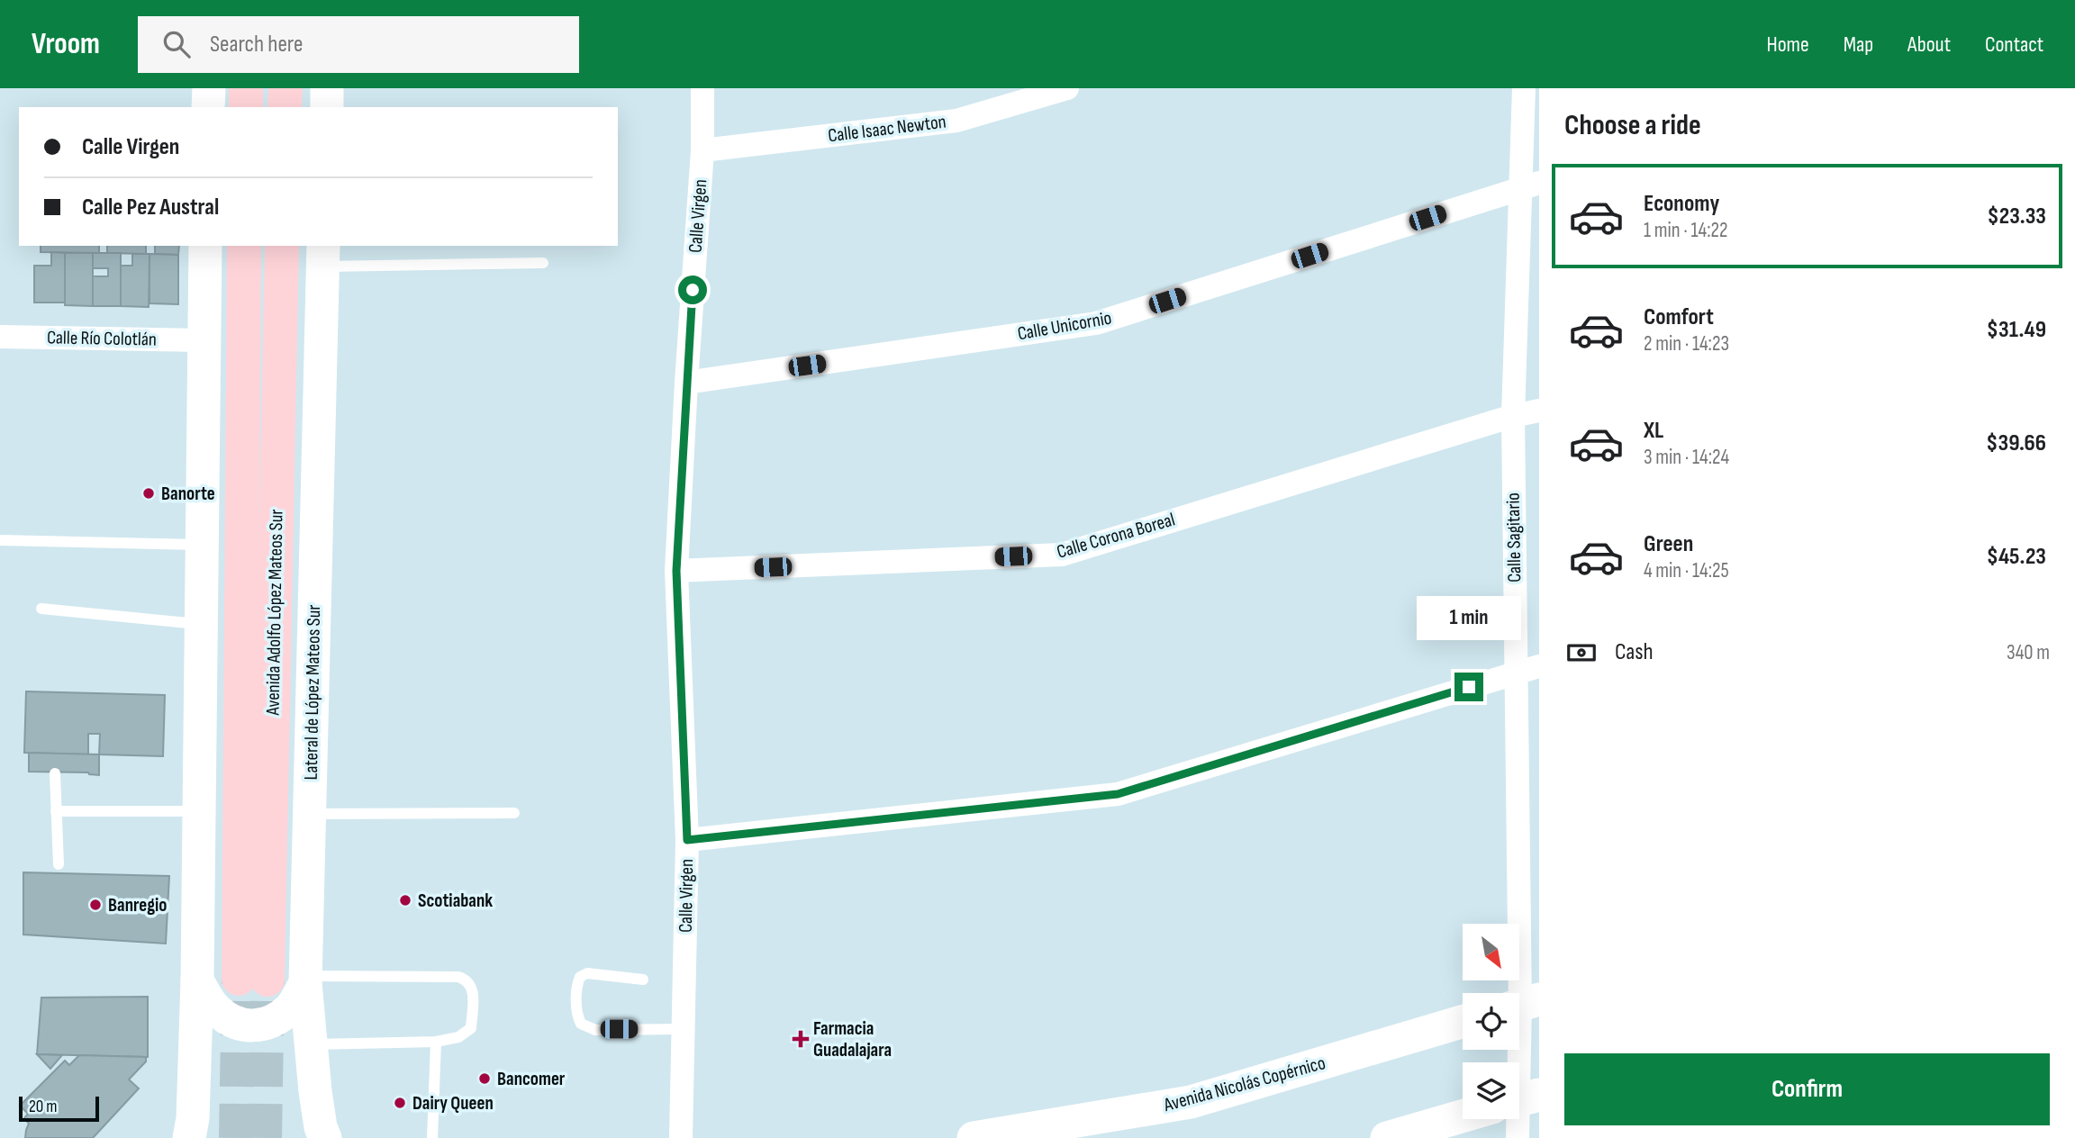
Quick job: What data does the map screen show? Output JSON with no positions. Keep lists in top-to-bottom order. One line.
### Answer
{"streets":{"main road":["Avenida Adolfo López Mateos Sur","Lateral de López Mateos Sur","Avenida Nicolás Copérnico"],"street":["Calle Isaac Newton","Calle Virgen","Calle Unicornio","Calle Río Colotlán","Calle Corona Boreal","Calle Sagitario"]},"crossings":[["Calle Isaac Newton","Calle Virgen"],["Calle Virgen","Calle Unicornio"],["Calle Virgen","Calle Corona Boreal"],["Calle Unicornio","Calle Sagitario"],["Calle Corona Boreal","Calle Sagitario"]],"places":{"other":["Banorte","Scotiabank","Banregio","Bancomer","Dairy Queen"],"health":["Farmacia Guadalajara"]},"scale_bar":"20 m","north":"bottom right","page":{"header":"Vroom","search":"Search here","nav":["Home","Map","About","Contact"],"heading":"Choose a ride","banner":["Calle Virgen","Calle Pez Austral"],"list":[{"name":"Economy","note":"1 min · 14:22","value":"$23.33"},{"name":"Comfort","note":"2 min · 14:23","value":"$31.49"},{"name":"XL","note":"3 min · 14:24","value":"$39.66"},{"name":"Green","note":"4 min · 14:25","value":"$45.23"}],"bubble":"1 min","pay":["Cash","340 m"],"buttons":"Confirm","scale":"20 m"}}
